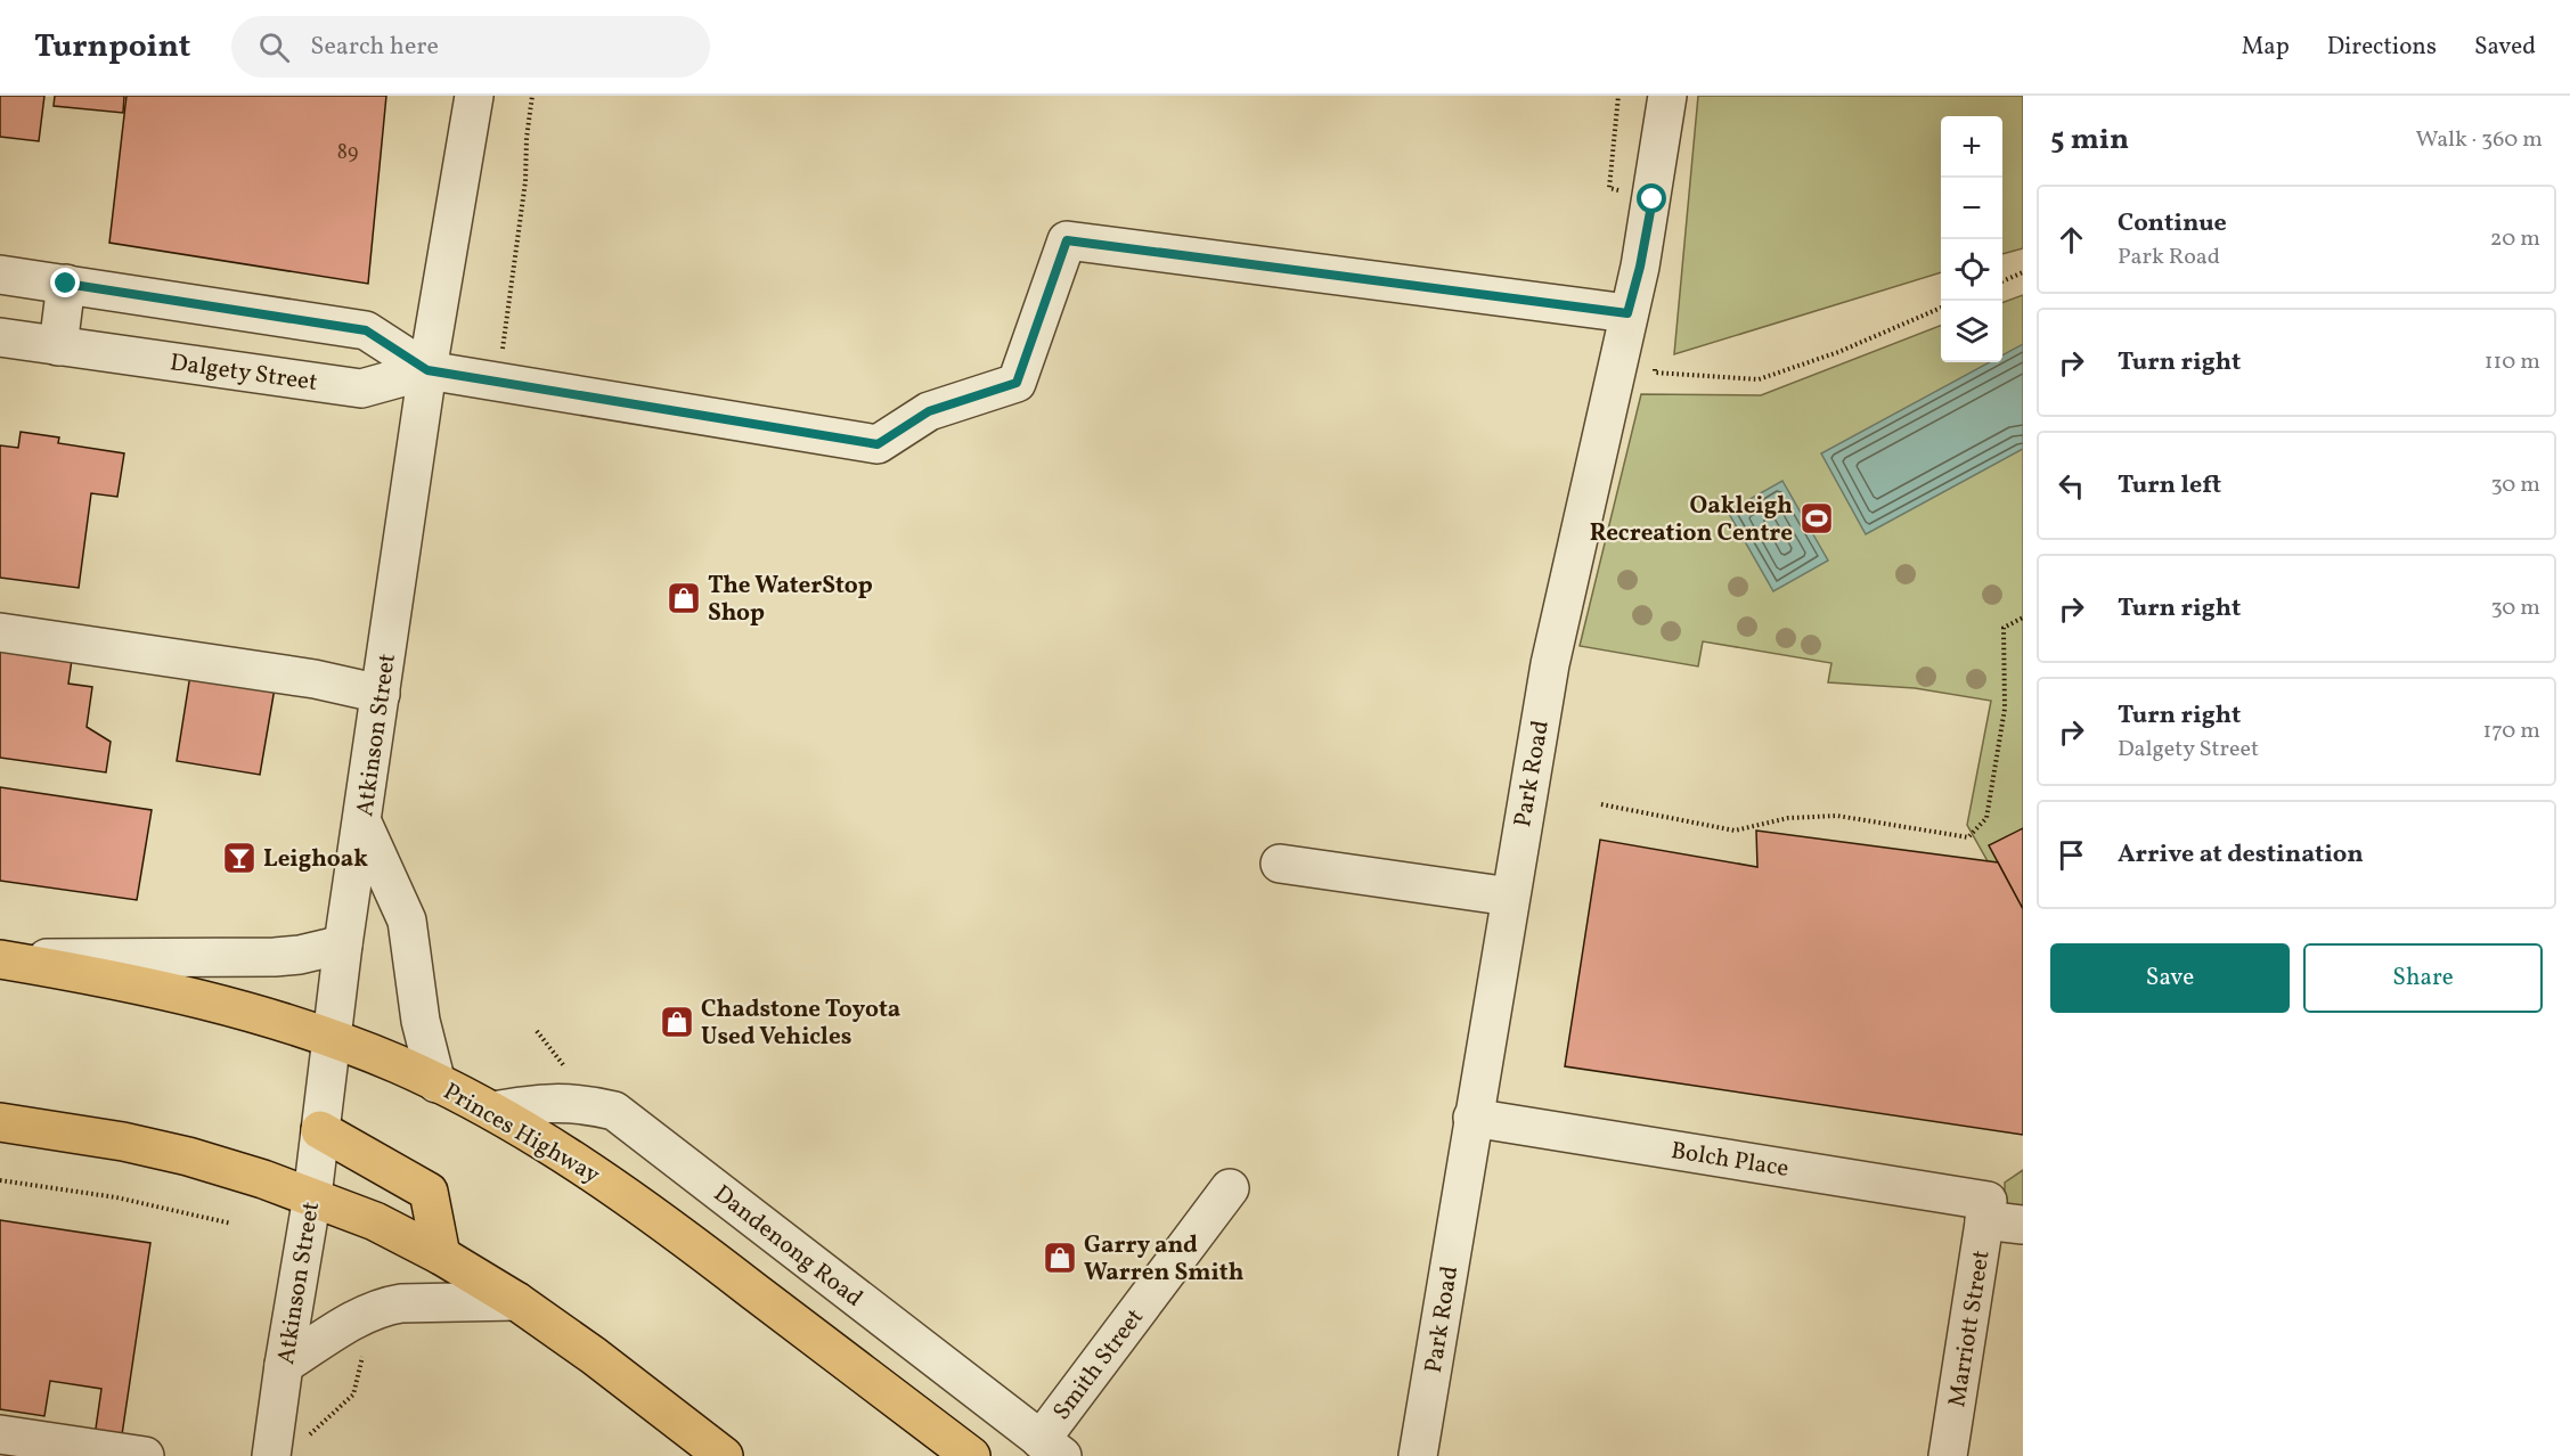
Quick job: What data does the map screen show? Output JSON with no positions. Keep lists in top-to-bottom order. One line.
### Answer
{"streets":{"highway":["Princes Highway"],"street":["Dalgety Street","Atkinson Street","Park Road","Bolch Place","Dandenong Road","Marriott Street","Smith Street"]},"crossings":[["Dalgety Street","Atkinson Street"],["Dalgety Street","Park Road"],["Atkinson Street","Princes Highway"],["Park Road","Bolch Place"],["Princes Highway","Dandenong Road"],["Bolch Place","Marriott Street"],["Dandenong Road","Smith Street"]],"places":{"sports":["Oakleigh Recreation Centre"],"shop":["The WaterStop Shop","Chadstone Toyota Used Vehicles","Garry and Warren Smith"],"bar":["Leighoak"]},"house_numbers":["89"],"page":{"header":"Turnpoint","search":"Search here","nav":["Map","Directions","Saved"],"heading":["5 min","Walk · 360 m"],"map_buttons":["+","−"],"list":[["Continue","Park Road","20 m"],["Turn right","110 m"],["Turn left","30 m"],["Turn right","30 m"],["Turn right","Dalgety Street","170 m"],"Arrive at destination"],"buttons":["Save","Share"]}}
